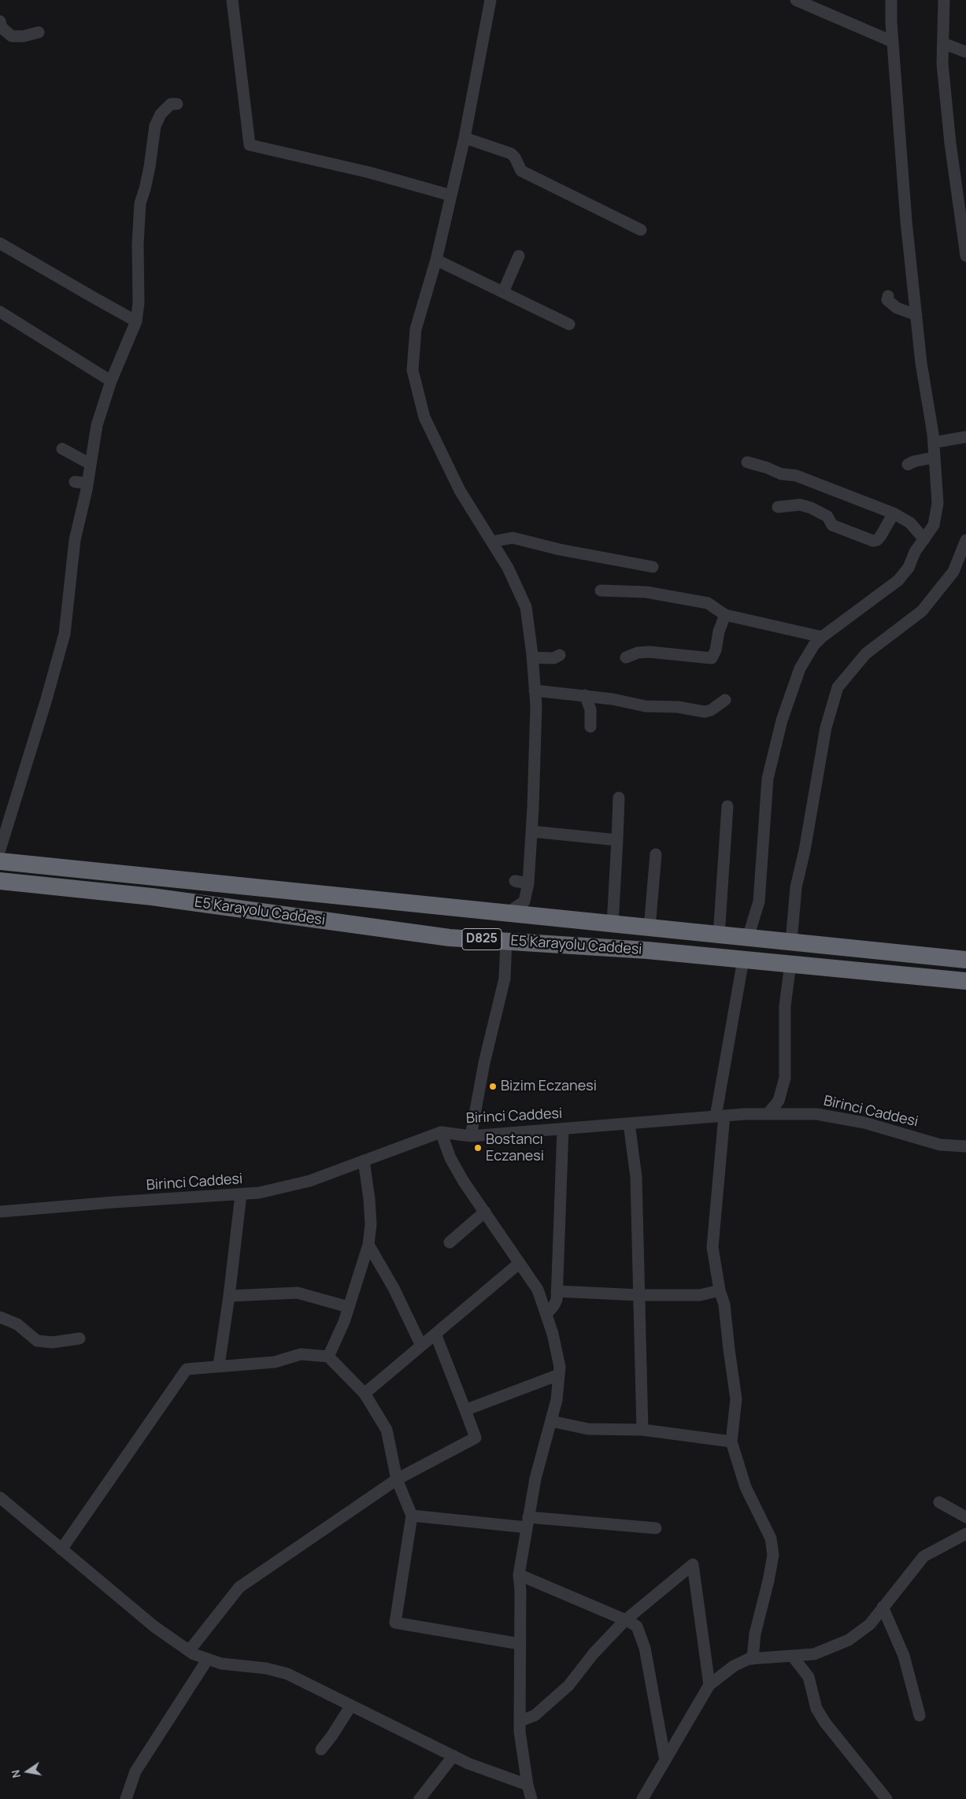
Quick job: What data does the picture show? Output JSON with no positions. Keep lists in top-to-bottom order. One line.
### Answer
{"streets":{"highway":["E5 Karayolu Caddesi","D825"],"street":["Birinci Caddesi"]},"places":["Bizim Eczanesi","Bostancı Eczanesi"],"north":"left"}
